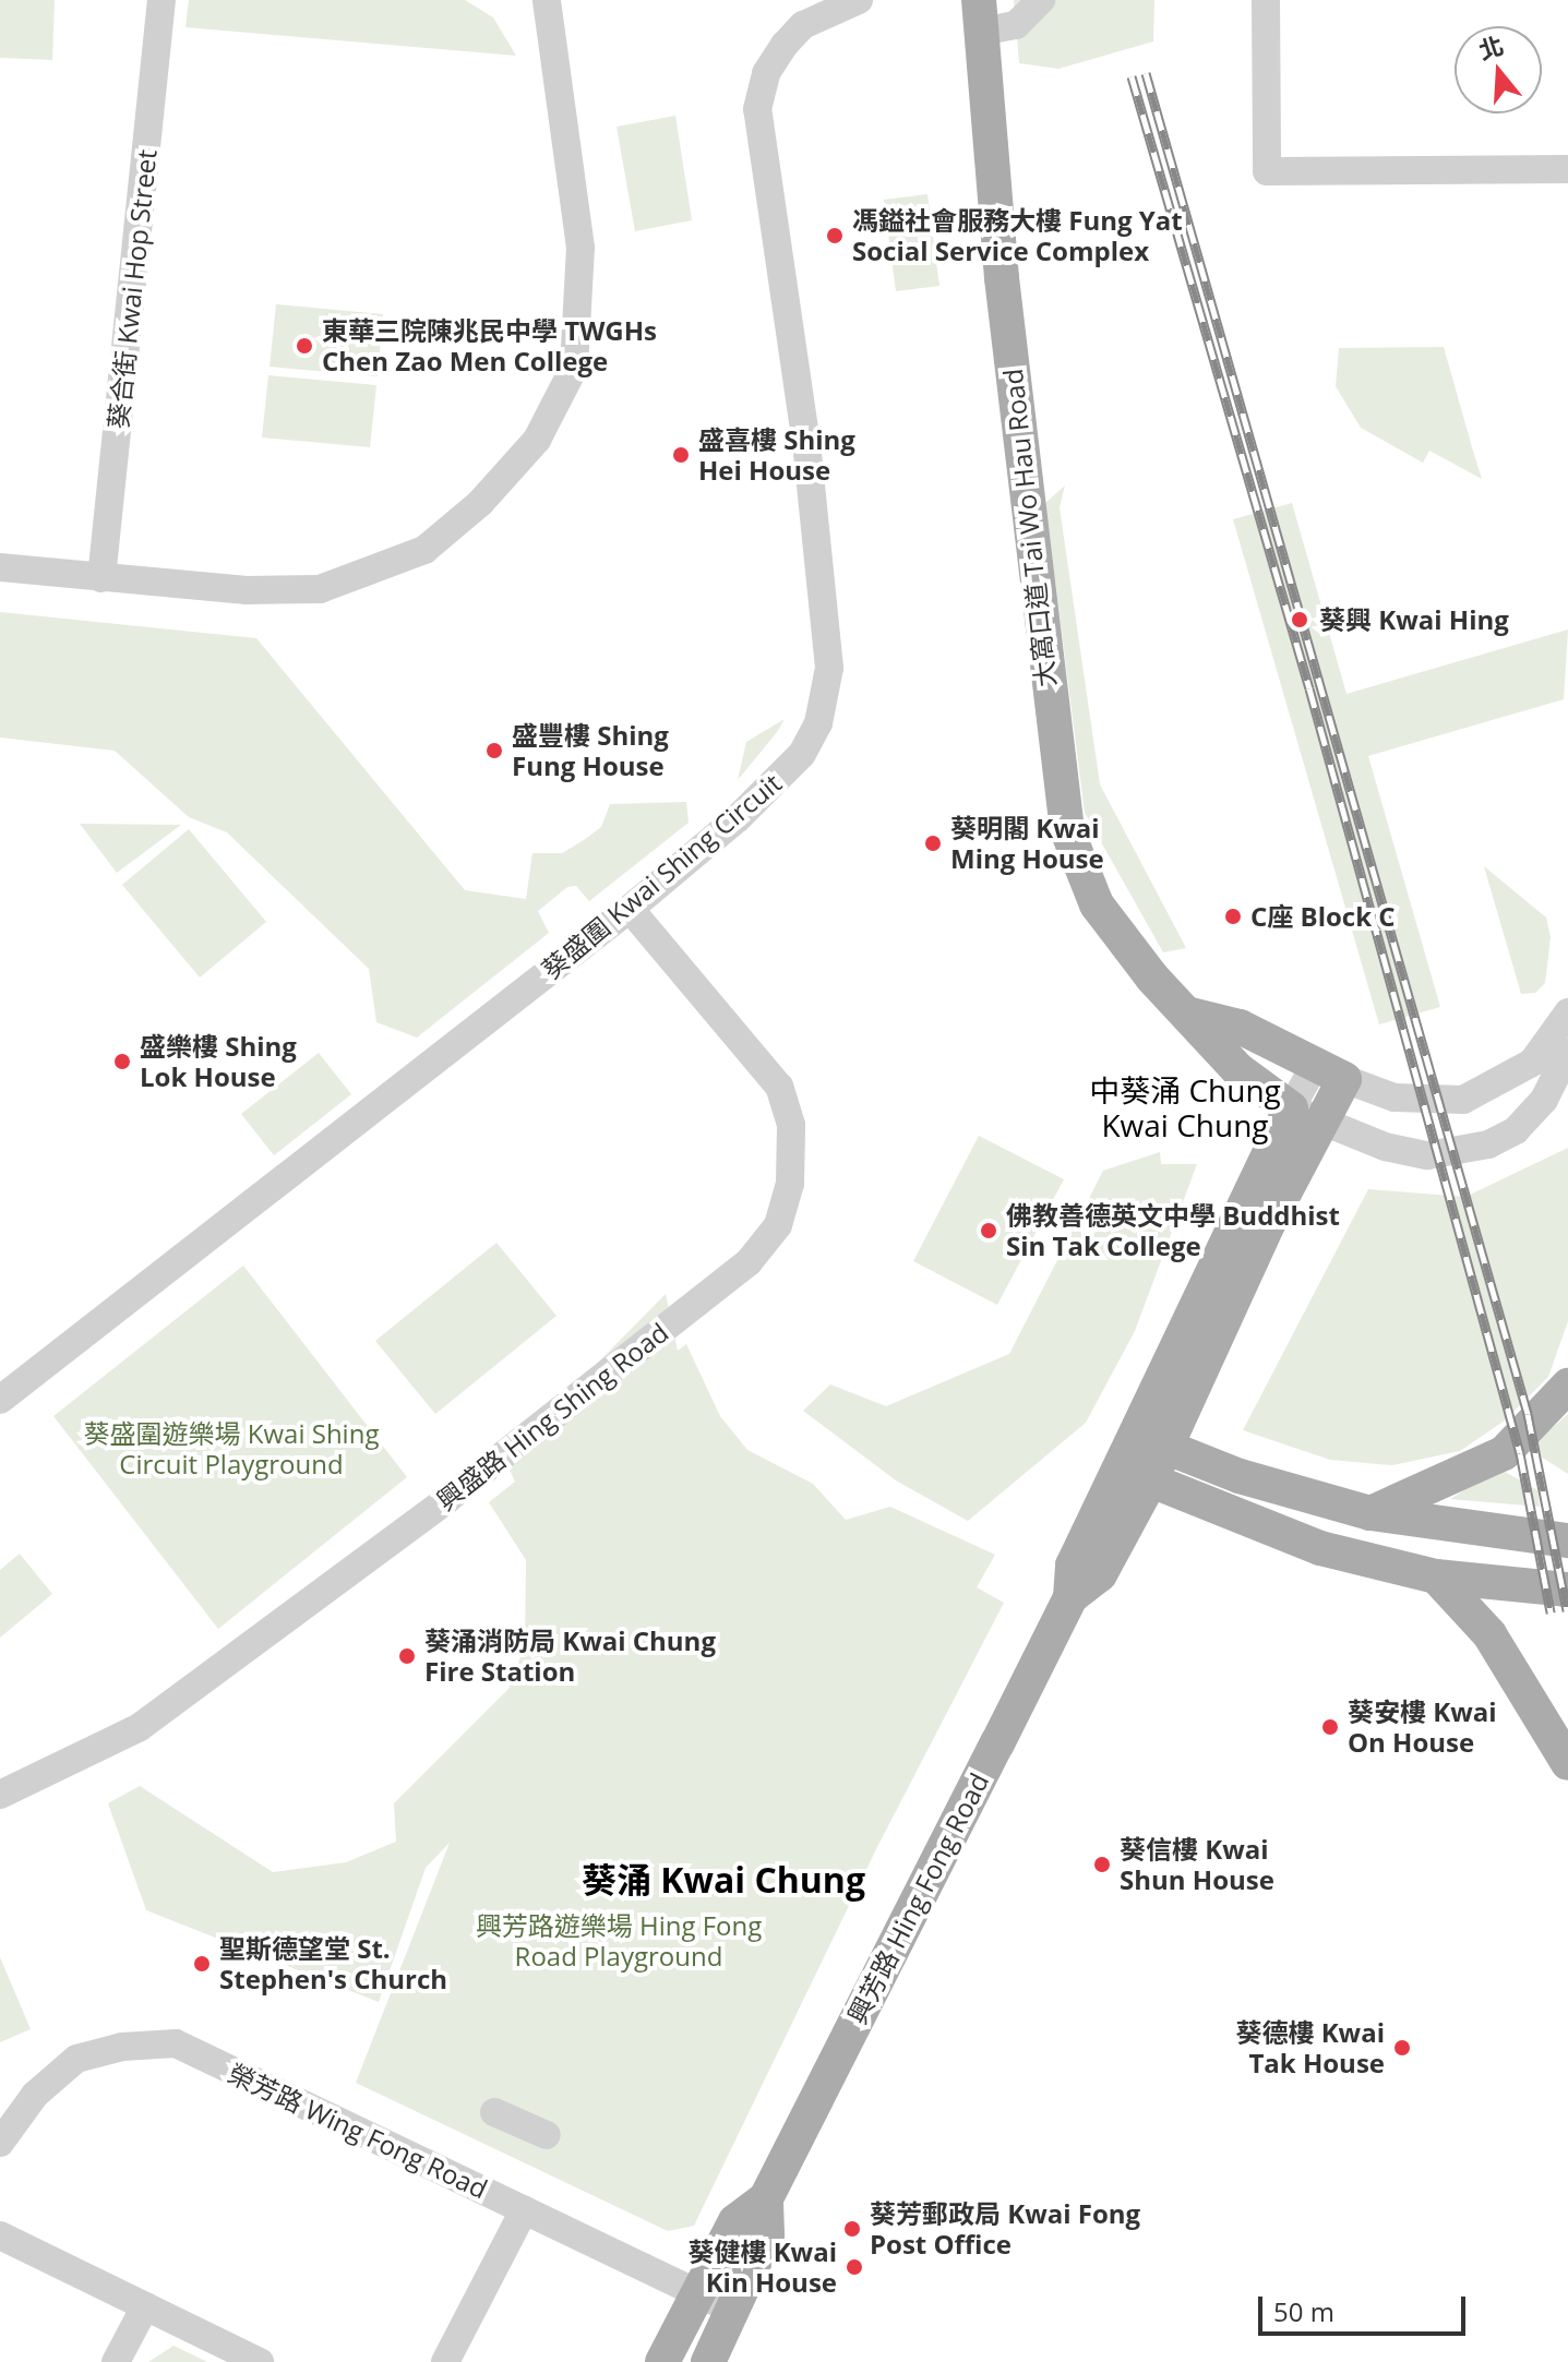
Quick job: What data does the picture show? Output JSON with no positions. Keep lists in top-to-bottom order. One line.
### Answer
{"streets":{"main road":["大窩口道 Tai Wo Hau Road","興芳路 Hing Fong Road"],"street":["葵合街 Kwai Hop Street","葵盛圍 Kwai Shing Circuit","興盛路 Hing Shing Road","榮芳路 Wing Fong Road"]},"crossings":[["大窩口道 Tai Wo Hau Road","興芳路 Hing Fong Road"],["葵盛圍 Kwai Shing Circuit","興盛路 Hing Shing Road"],["興芳路 Hing Fong Road","榮芳路 Wing Fong Road"]],"districts":["中葵涌 Chung Kwai Chung","葵涌 Kwai Chung"],"parks":["葵盛圍遊樂場 Kwai Shing Circuit Playground","興芳路遊樂場 Hing Fong Road Playground"],"places":["馮鎰社會服務大樓 Fung Yat Social Service Complex","東華三院陳兆民中學 TWGHs Chen Zao Men College","盛喜樓 Shing Hei House","葵興 Kwai Hing","盛豐樓 Shing Fung House","葵明閣 Kwai Ming House","C座 Block C","盛樂樓 Shing Lok House","佛教善德英文中學 Buddhist Sin Tak College","葵涌消防局 Kwai Chung Fire Station","葵安樓 Kwai On House","葵信樓 Kwai Shun House","聖斯德望堂 St. Stephen's Church","葵德樓 Kwai Tak House","葵芳郵政局 Kwai Fong Post Office","葵健樓 Kwai Kin House"],"scale_bar":"50 m","north":"top"}
